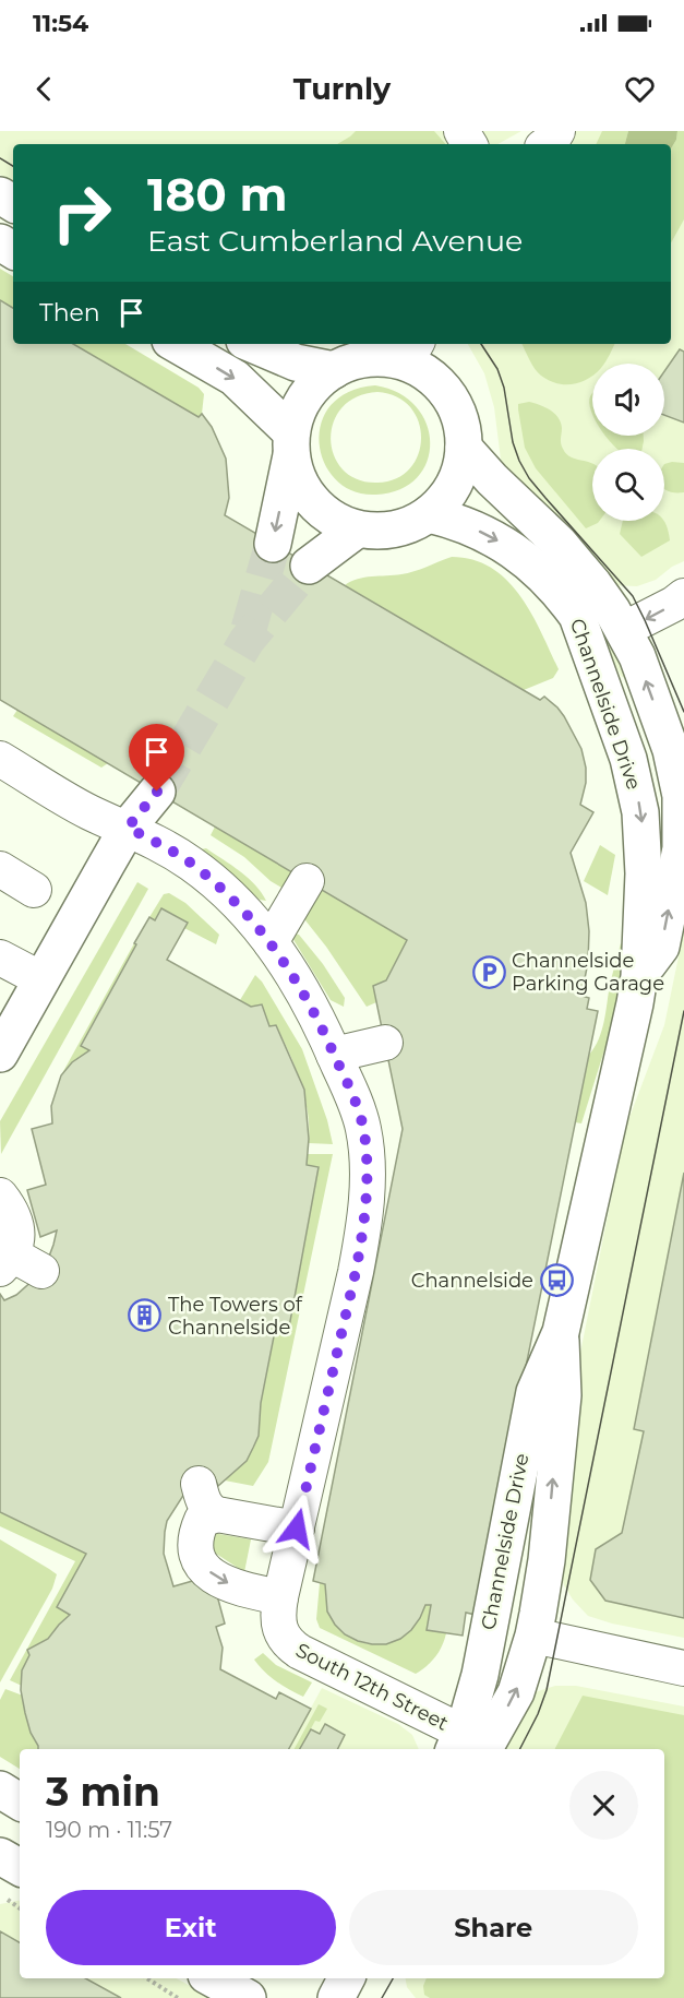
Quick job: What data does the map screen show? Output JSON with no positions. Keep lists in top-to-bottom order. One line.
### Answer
{"streets":{"main road":["Channelside Drive"],"street":["South 12th Street"]},"crossings":[["Channelside Drive","South 12th Street"]],"places":{"parking":["Channelside Parking Garage"],"bus stop":["Channelside"],"building":["The Towers of Channelside"]},"page":{"status":"11:54","header":"Turnly","turn":["180 m","East Cumberland Avenue"],"then":"Then","heading":["3 min","190 m · 11:57"],"buttons":["Exit","Share"]}}
